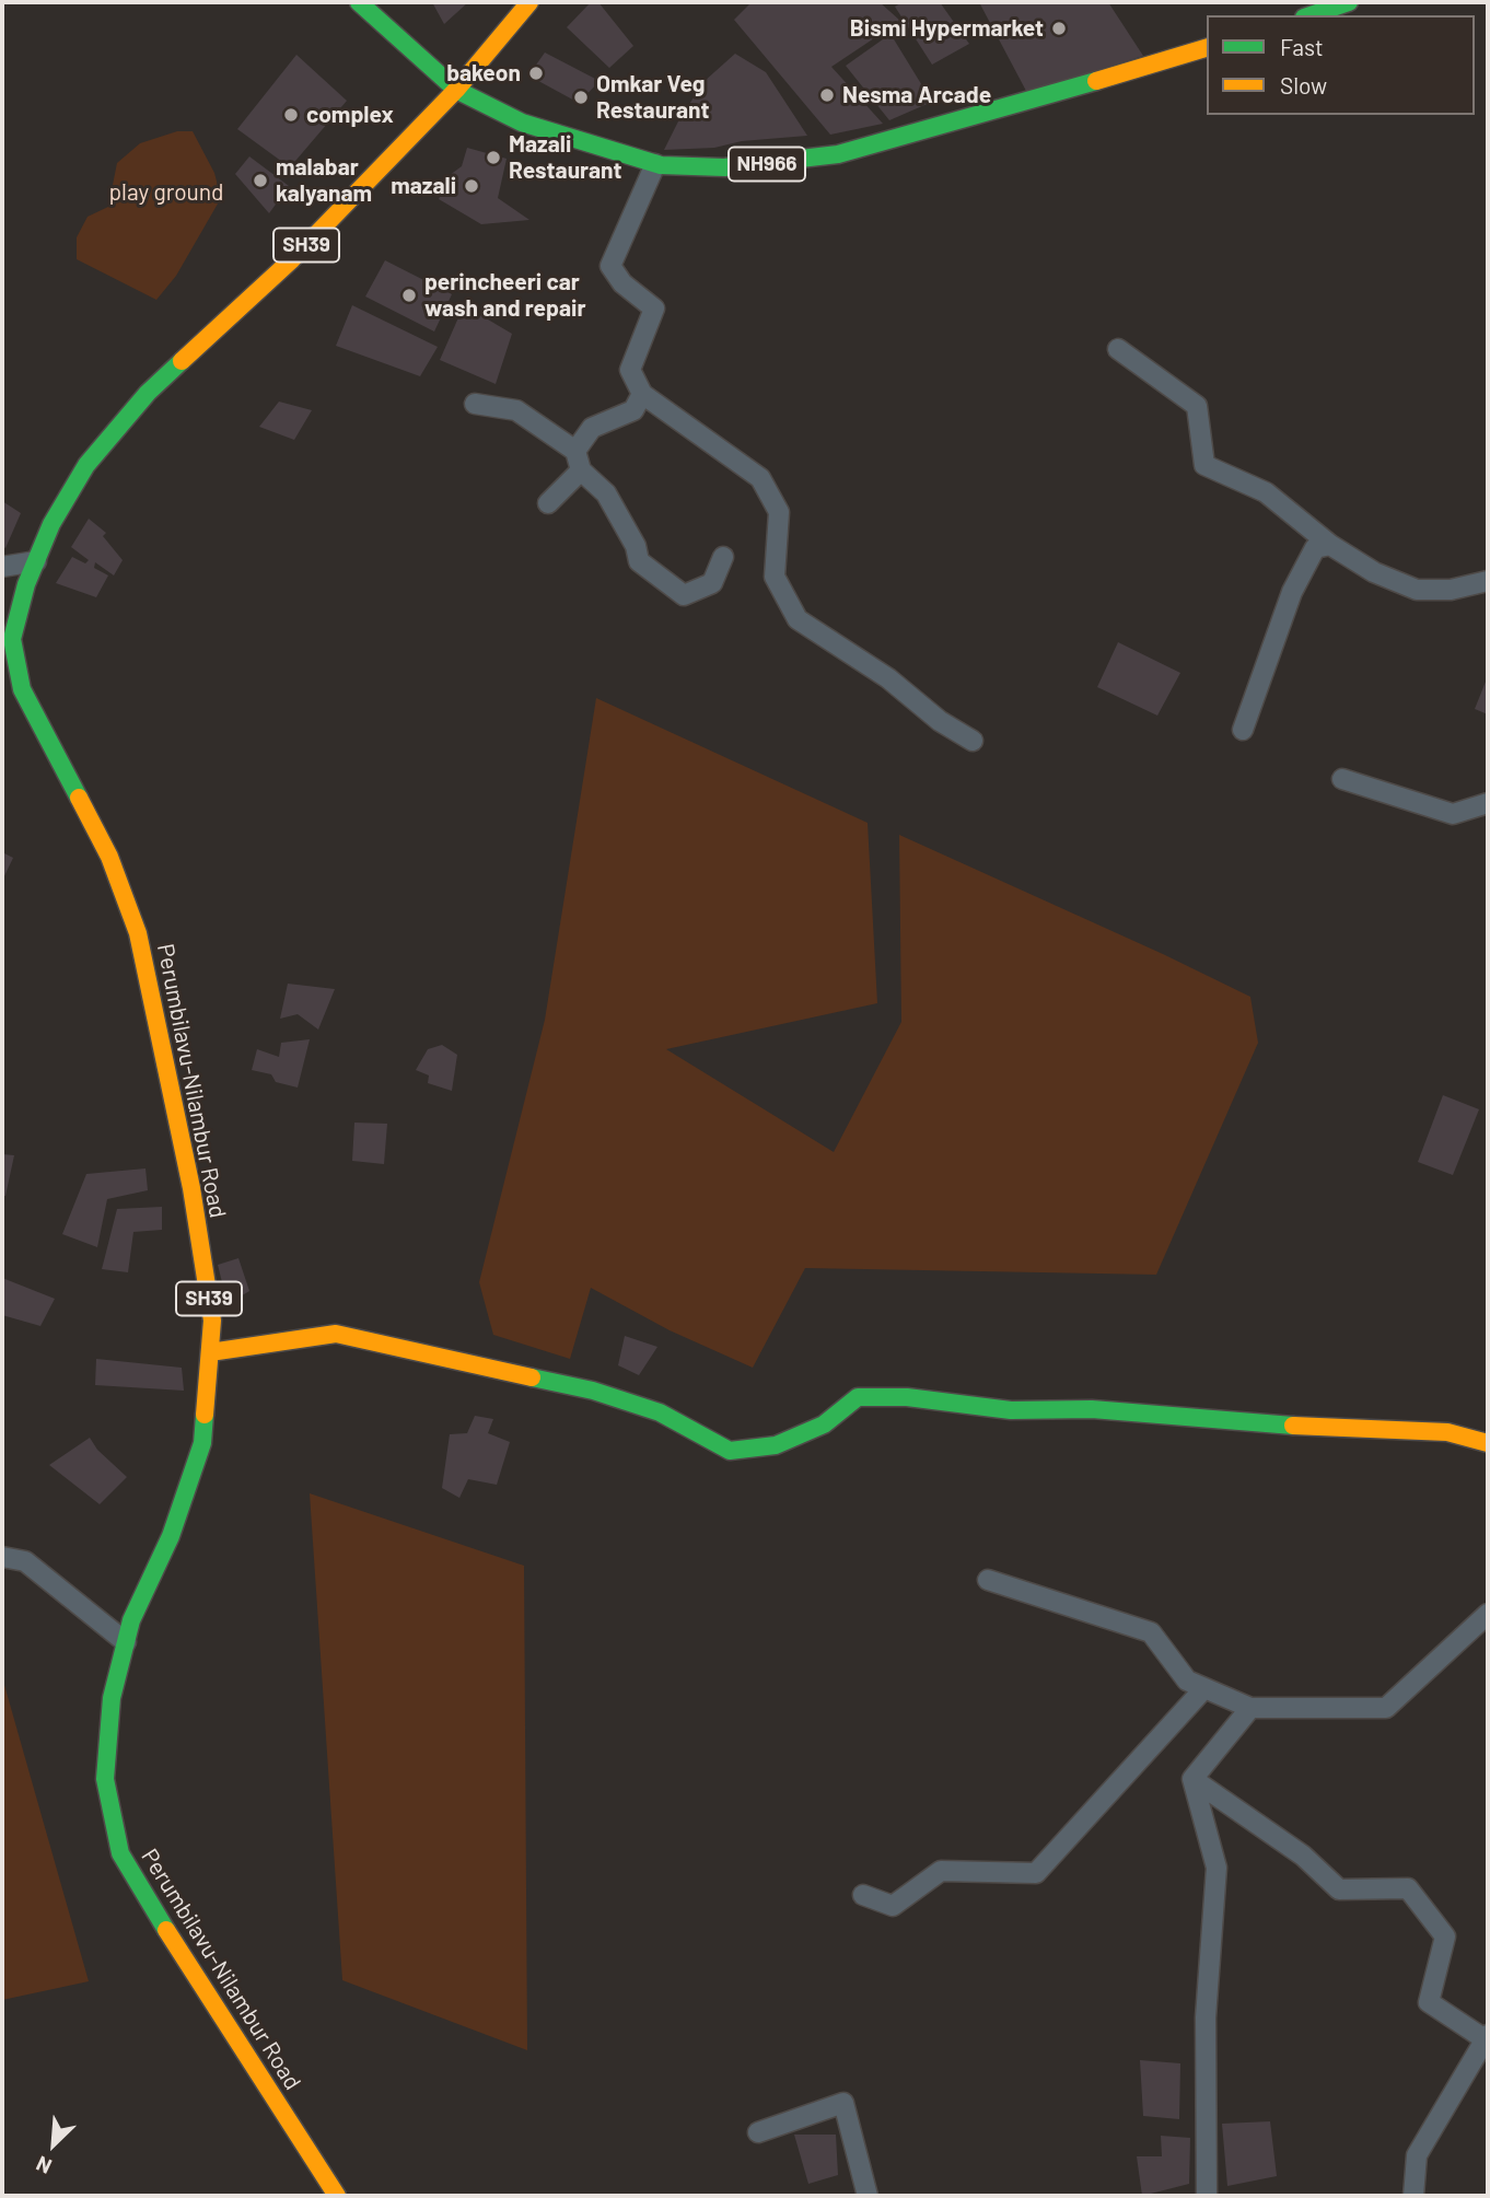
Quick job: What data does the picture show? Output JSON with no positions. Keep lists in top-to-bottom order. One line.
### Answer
{"streets":{"main road":["NH966","SH39","Perumbilavu-Nilambur Road"]},"crossings":[["NH966","Perumbilavu-Nilambur Road"]],"parks":["play ground"],"places":["Bismi Hypermarket","bakeon","Nesma Arcade","Omkar Veg Restaurant","complex","Mazali Restaurant","malabar kalyanam","mazali","perincheeri car wash and repair"],"legend":["Fast","Slow"],"north":"bottom left"}
